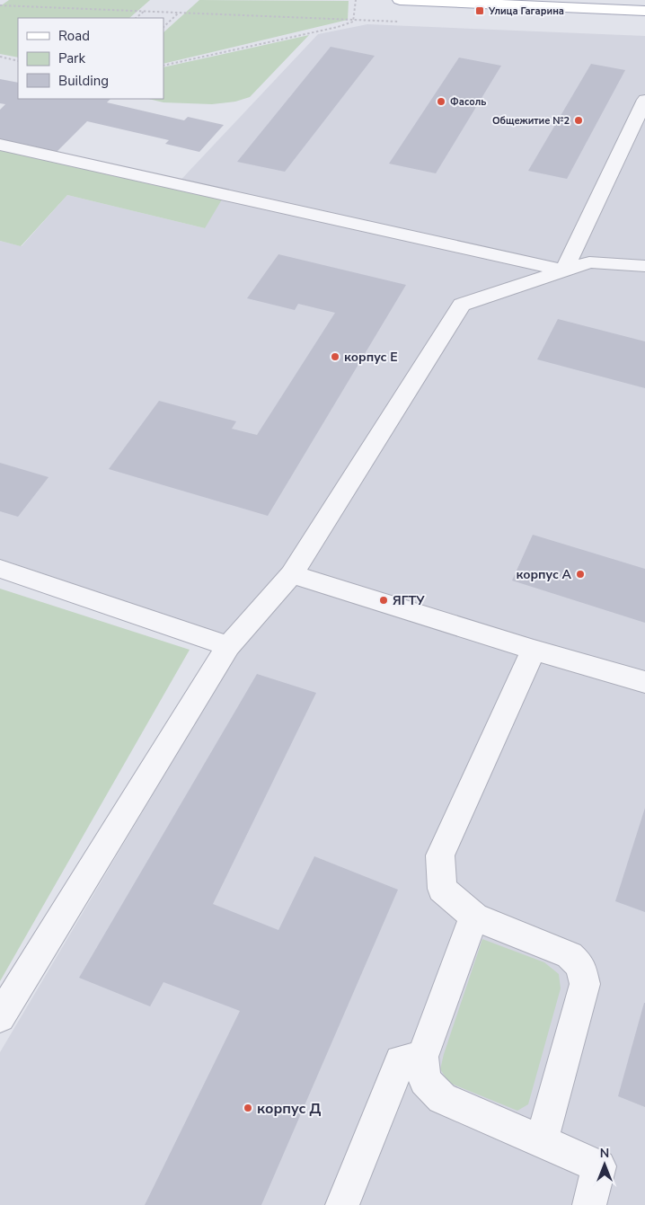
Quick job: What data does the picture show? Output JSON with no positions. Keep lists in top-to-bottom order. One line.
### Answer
{"places":{"transit":["Улица Гагарина"],"other":["Фасоль","Общежитие №2","корпус Е","корпус А","ЯГТУ","корпус Д"]},"legend":["Road","Park","Building"],"north":"top"}
